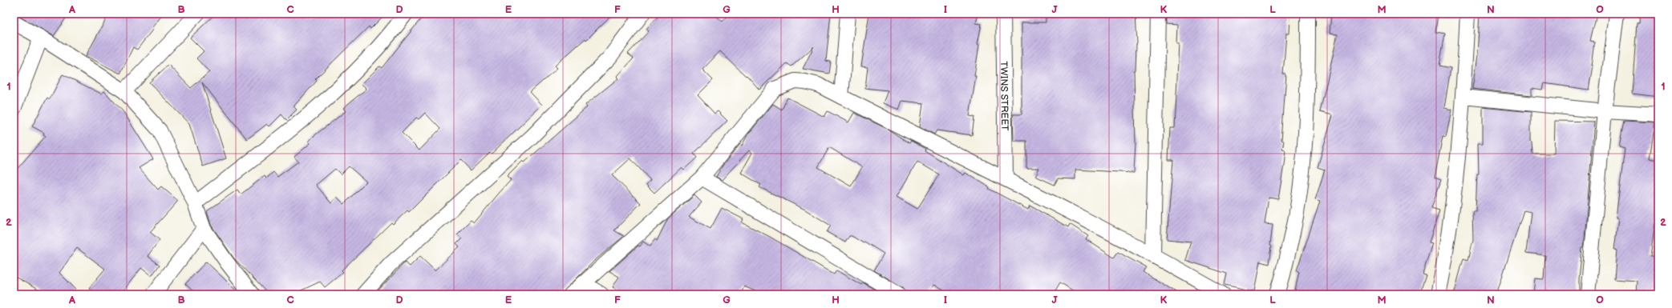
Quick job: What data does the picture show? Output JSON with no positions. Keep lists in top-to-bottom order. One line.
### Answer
{"streets":{"street":["TWINS STREET"]},"grid":{"columns":["A","B","C","D","E","F","G","H","I","J","K","L","M","N","O"],"rows":["1","2"]}}
